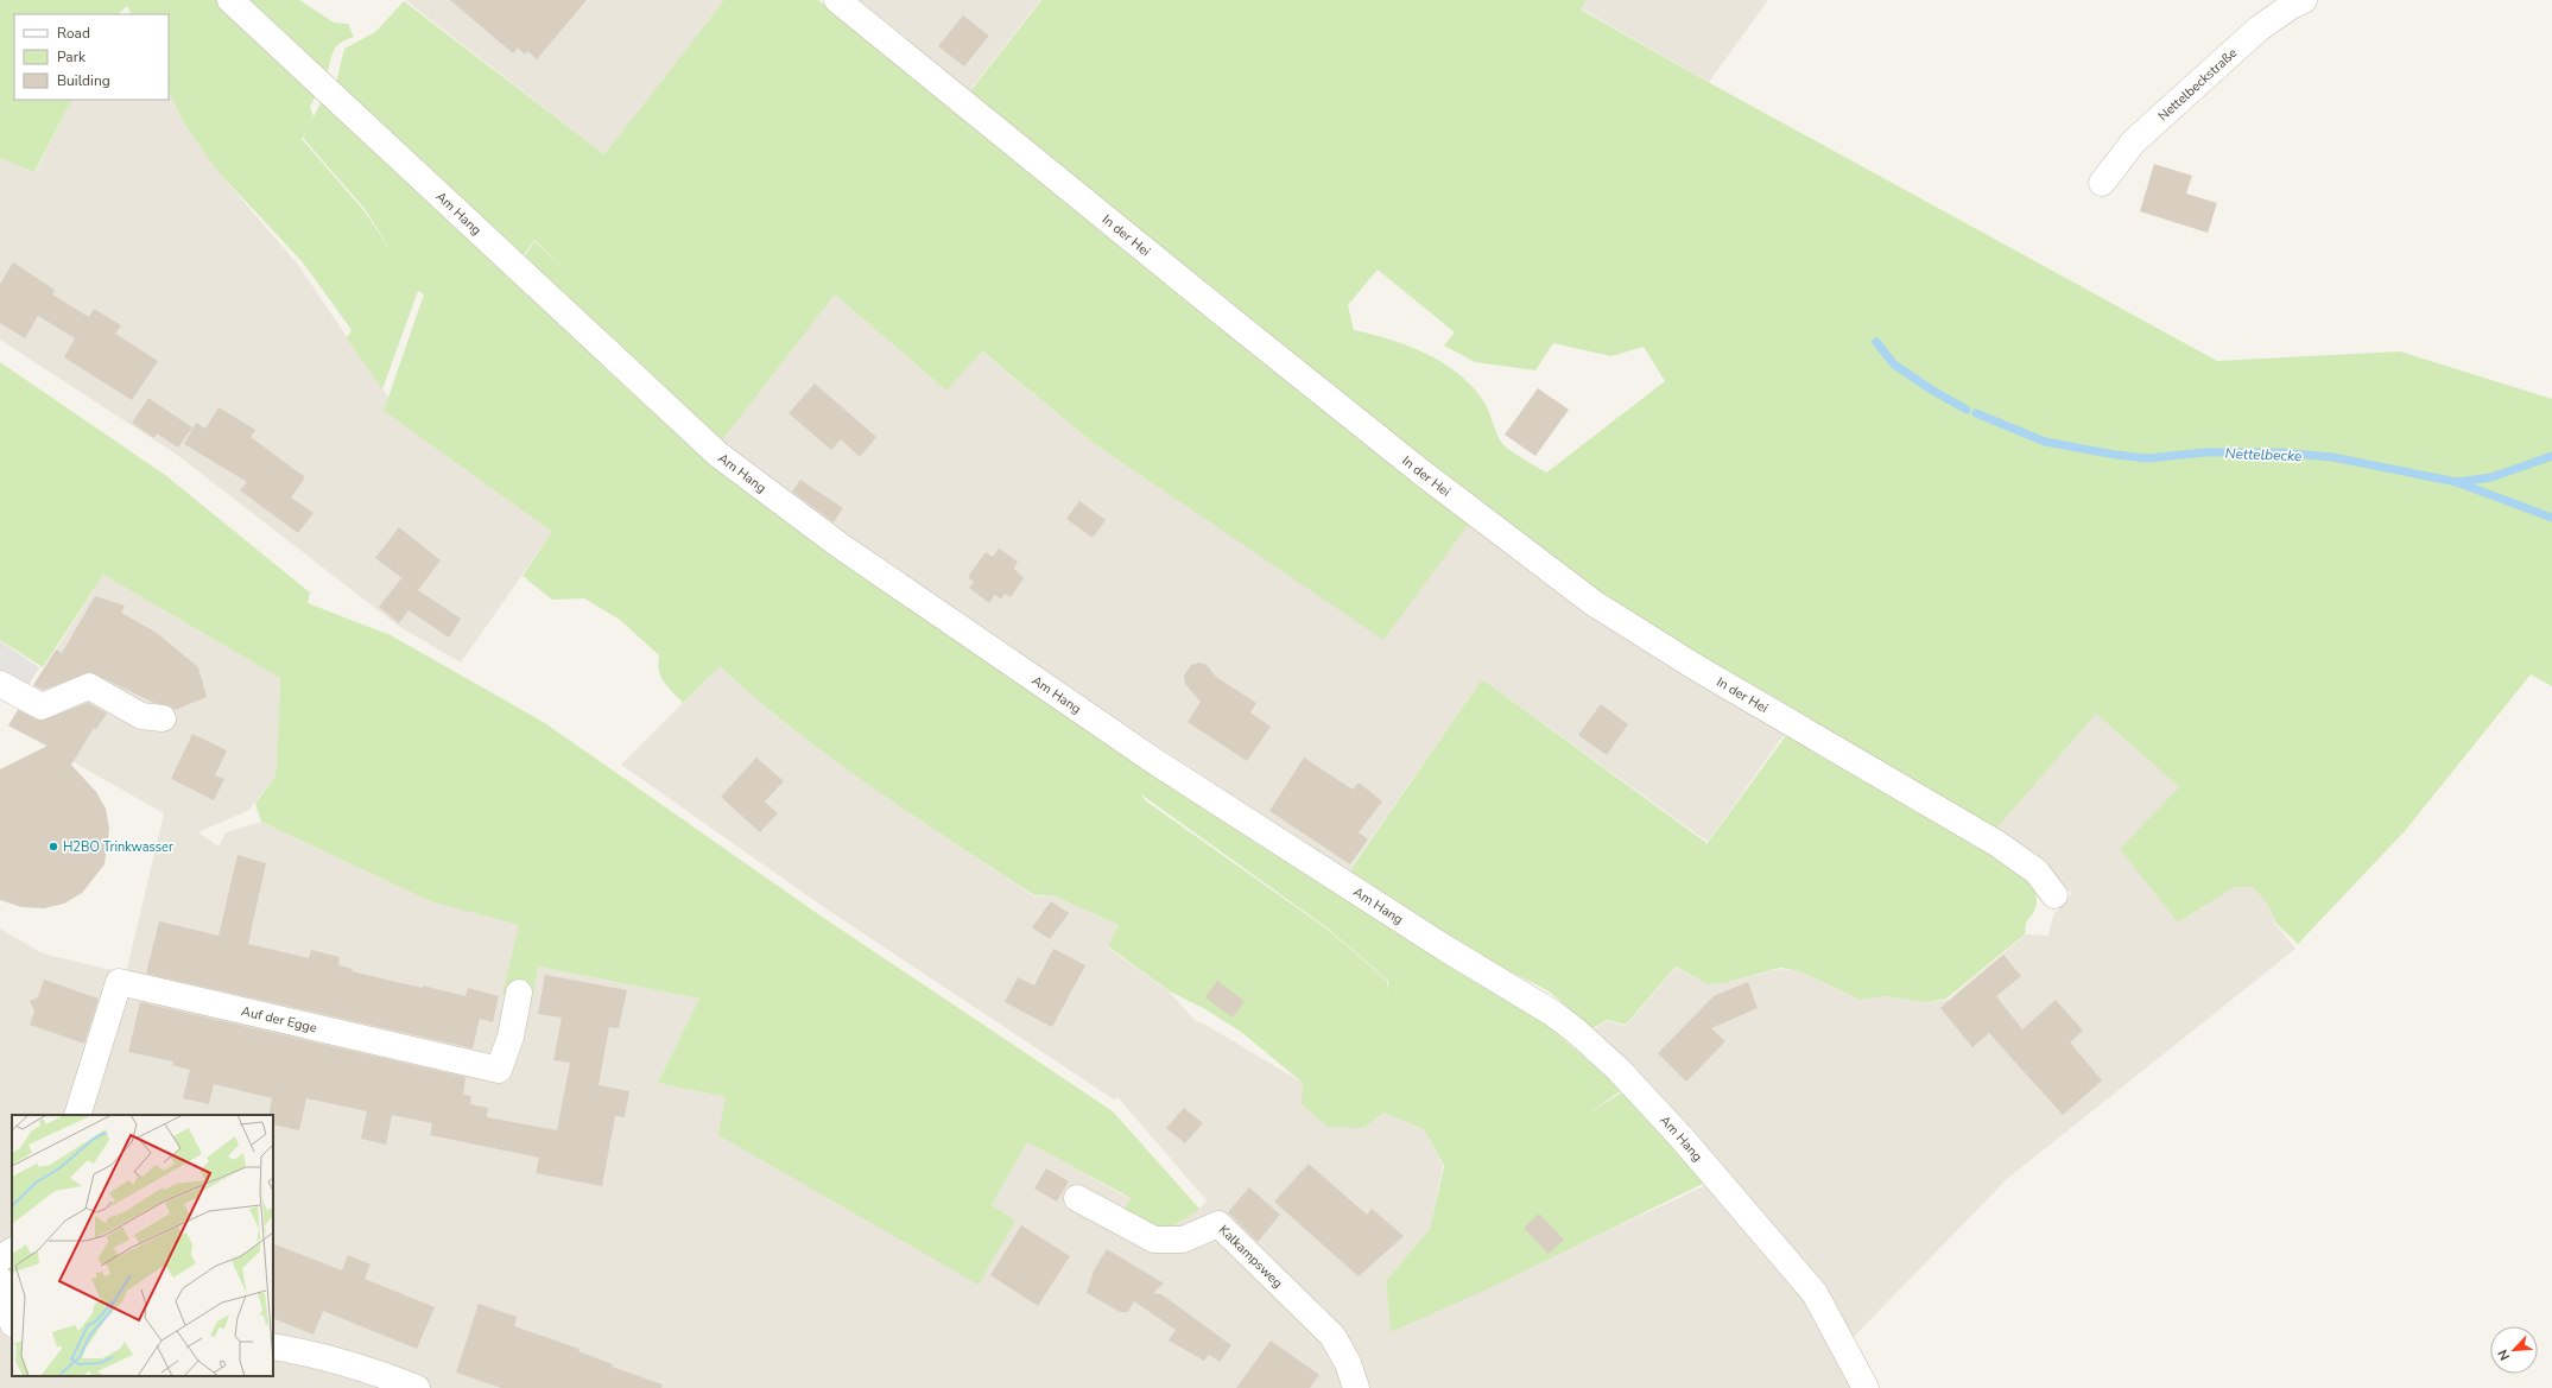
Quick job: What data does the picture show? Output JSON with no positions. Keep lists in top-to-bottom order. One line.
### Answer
{"streets":{"street":["Nettelbeckstraße","Am Hang","In der Hei","Auf der Egge","Kalkampsweg"]},"water":["Nettelbecke"],"places":["H2BO Trinkwasser"],"legend":["Road","Park","Building"],"north":"bottom left"}
